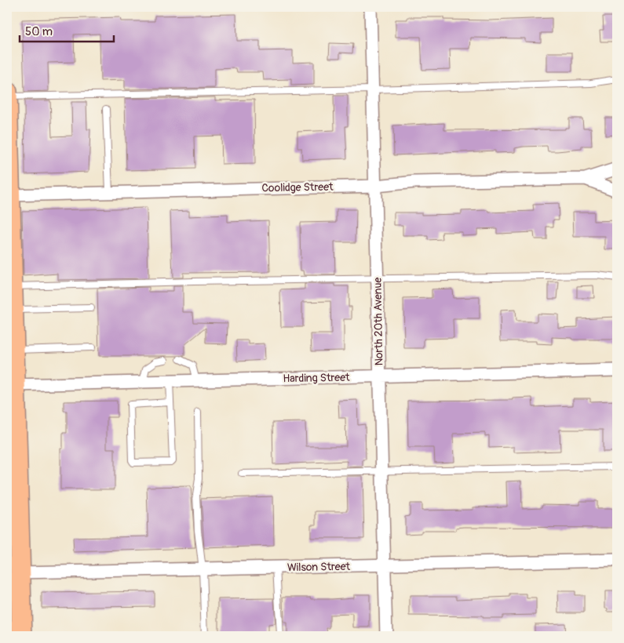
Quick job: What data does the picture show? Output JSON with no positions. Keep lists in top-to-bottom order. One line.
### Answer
{"streets":{"street":["Coolidge Street","North 20th Avenue","Harding Street","Wilson Street"]},"crossings":[["Coolidge Street","North 20th Avenue"],["North 20th Avenue","Harding Street"],["North 20th Avenue","Wilson Street"]],"scale_bar":"50 m"}
